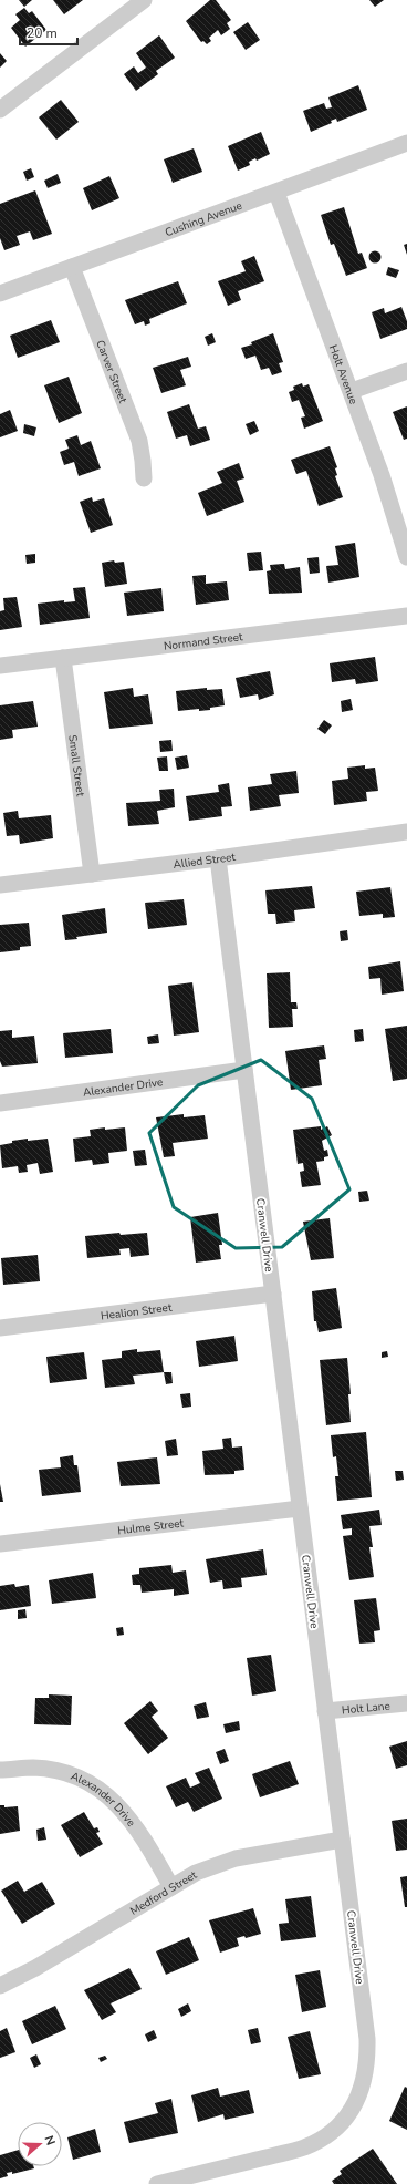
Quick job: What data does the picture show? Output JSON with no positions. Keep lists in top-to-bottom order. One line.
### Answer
{"streets":{"street":["Cushing Avenue","Carver Street","Holt Avenue","Normand Street","Small Street","Allied Street","Alexander Drive","Cranwell Drive","Healion Street","Hulme Street","Holt Lane","Medford Street"]},"crossings":[["Cushing Avenue","Carver Street"],["Cushing Avenue","Holt Avenue"],["Normand Street","Small Street"],["Small Street","Allied Street"],["Allied Street","Cranwell Drive"],["Alexander Drive","Cranwell Drive"],["Alexander Drive","Medford Street"],["Cranwell Drive","Healion Street"],["Cranwell Drive","Hulme Street"],["Cranwell Drive","Holt Lane"],["Cranwell Drive","Medford Street"]],"scale_bar":"20 m","north":"right"}
